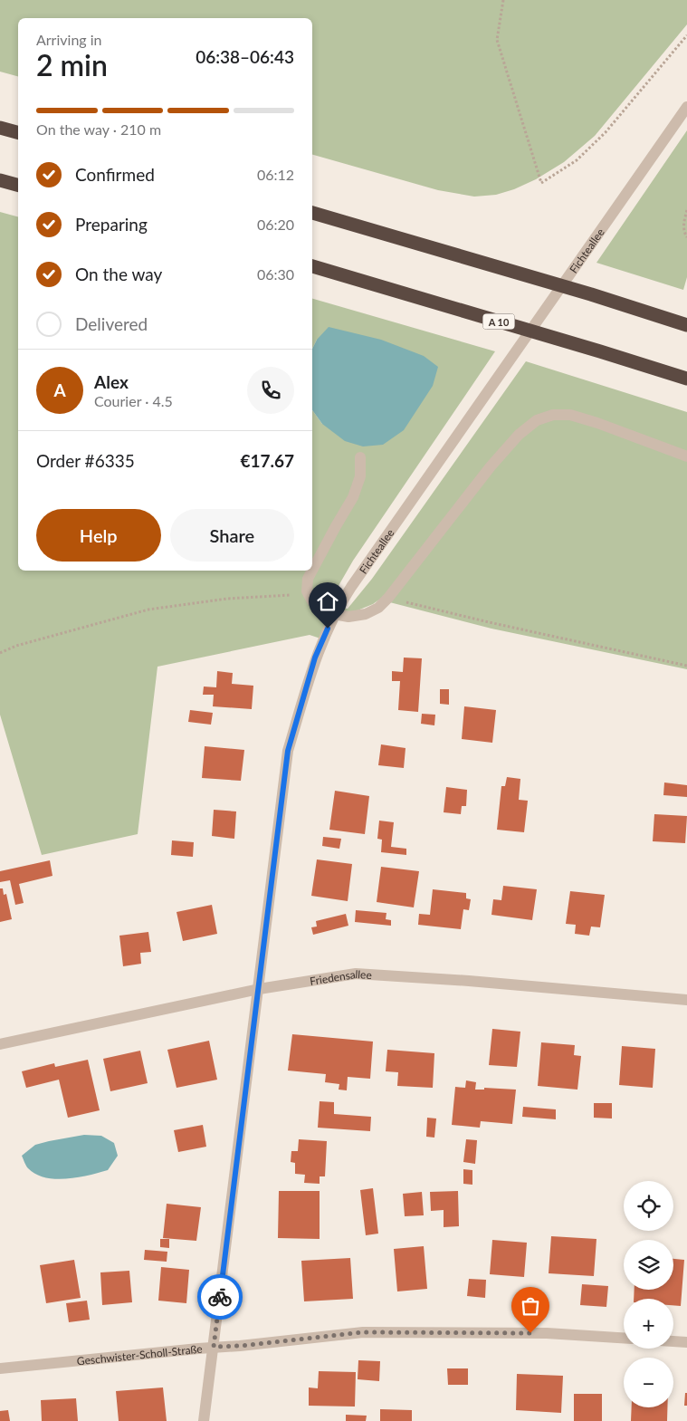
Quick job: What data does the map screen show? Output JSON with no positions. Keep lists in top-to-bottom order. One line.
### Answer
{"streets":{"highway":["A 10"],"street":["Fichteallee","Friedensallee","Geschwister-Scholl-Straße"]},"crossings":[["Fichteallee","Friedensallee"],["Fichteallee","Geschwister-Scholl-Straße"]],"page":{"heading":["2 min","Arriving in","06:38–06:43"],"panel":["Alex","Courier · 4.5","Order #6335","€17.67"],"bar":"On the way · 210 m","list":[["Confirmed","06:12"],["Preparing","06:20"],["On the way","06:30"],"Delivered"],"round":"A","buttons":["Help","Share"],"map_buttons":["+","−"]}}
